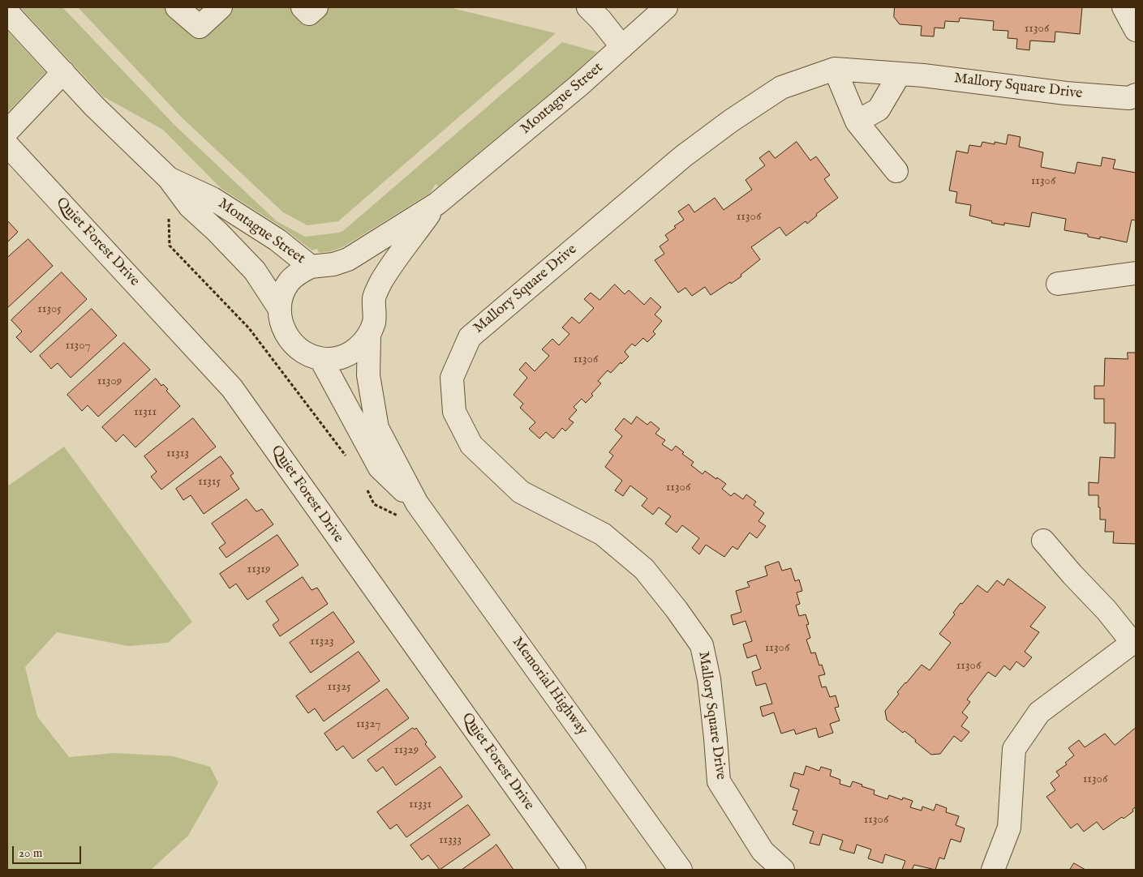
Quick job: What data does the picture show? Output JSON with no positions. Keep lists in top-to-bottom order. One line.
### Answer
{"streets":{"street":["Mallory Square Drive","Montague Street","Quiet Forest Drive","Memorial Highway"]},"crossings":[["Montague Street","Memorial Highway"]],"house_numbers":["11306","11306","11306","11305","11307","11306","11309","11311","11313","11315","11306","11319","11323","11306","11306","11325","11327","11329","11306","11331","11306","11333"],"scale_bar":"20 m"}
